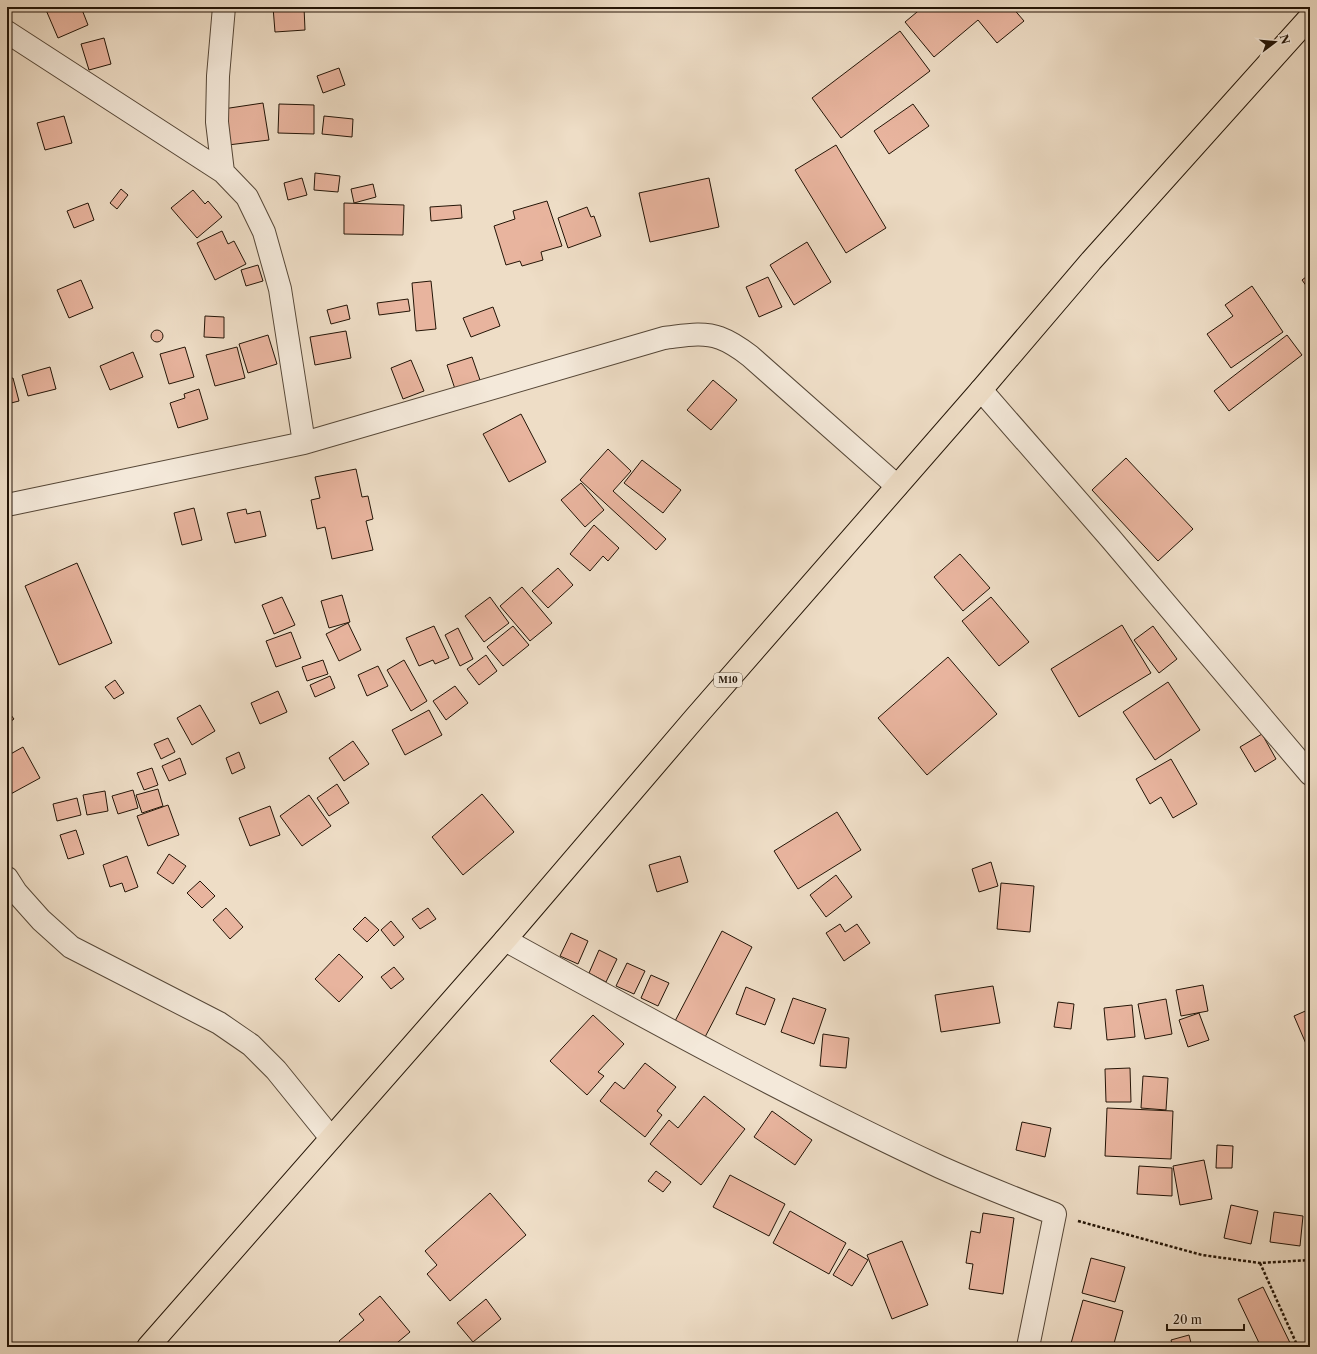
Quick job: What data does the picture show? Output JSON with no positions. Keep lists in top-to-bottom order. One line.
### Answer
{"streets":{"highway":["M10"]},"scale_bar":"20 m","north":"right"}
